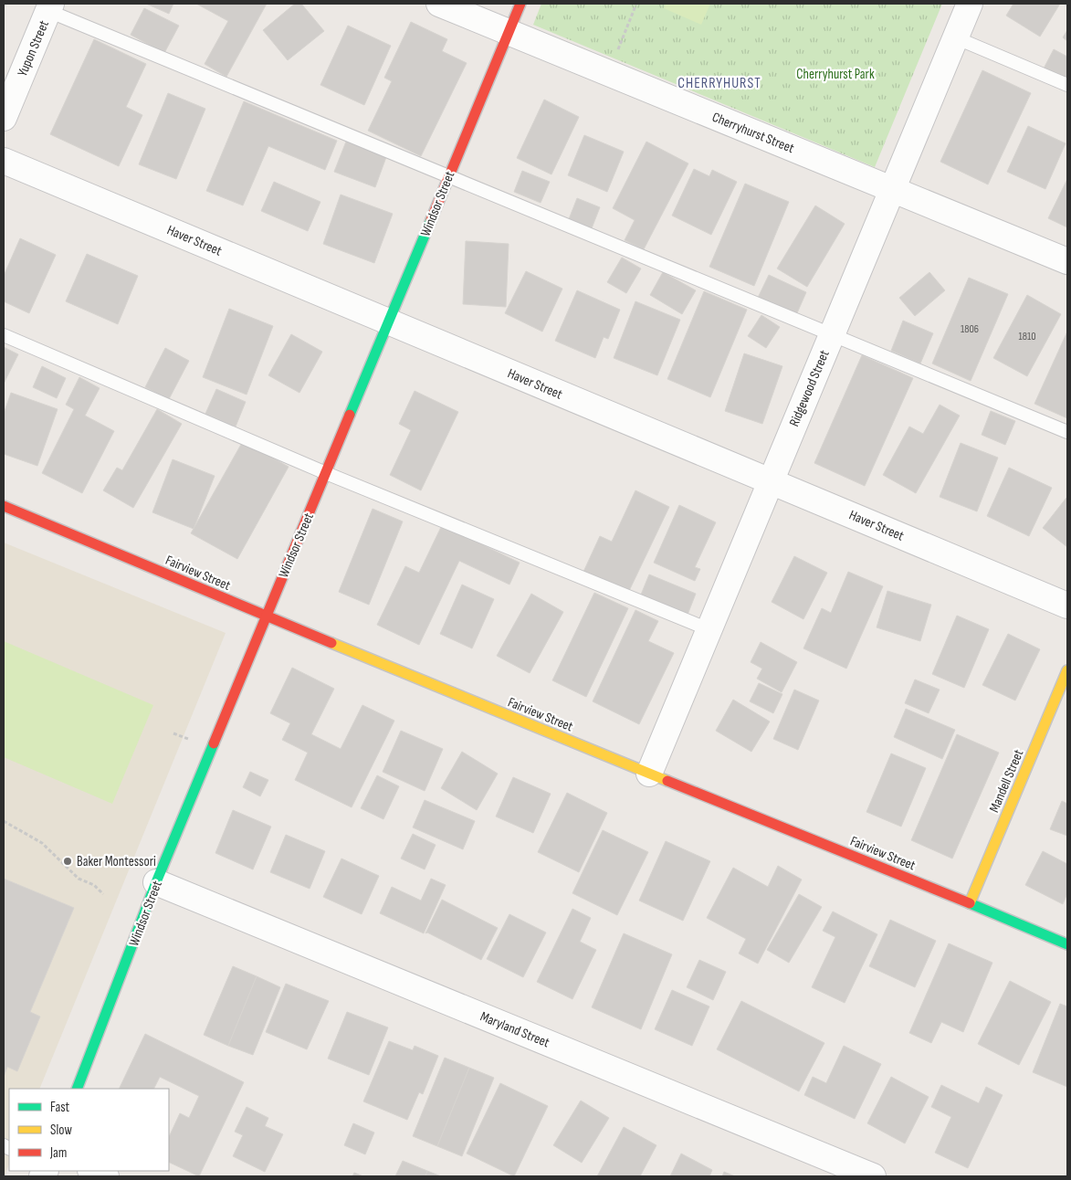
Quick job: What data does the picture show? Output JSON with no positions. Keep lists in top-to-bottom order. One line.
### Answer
{"streets":{"street":["Yupon Street","Cherryhurst Street","Windsor Street","Haver Street","Ridgewood Street","Fairview Street","Mandell Street","Maryland Street"]},"crossings":[["Cherryhurst Street","Windsor Street"],["Cherryhurst Street","Ridgewood Street"],["Windsor Street","Haver Street"],["Windsor Street","Fairview Street"],["Windsor Street","Maryland Street"],["Haver Street","Ridgewood Street"],["Ridgewood Street","Fairview Street"],["Fairview Street","Mandell Street"]],"districts":["CHERRYHURST"],"parks":["Cherryhurst Park"],"places":["Baker Montessori"],"house_numbers":["1806","1810"],"legend":["Fast","Slow","Jam"]}
